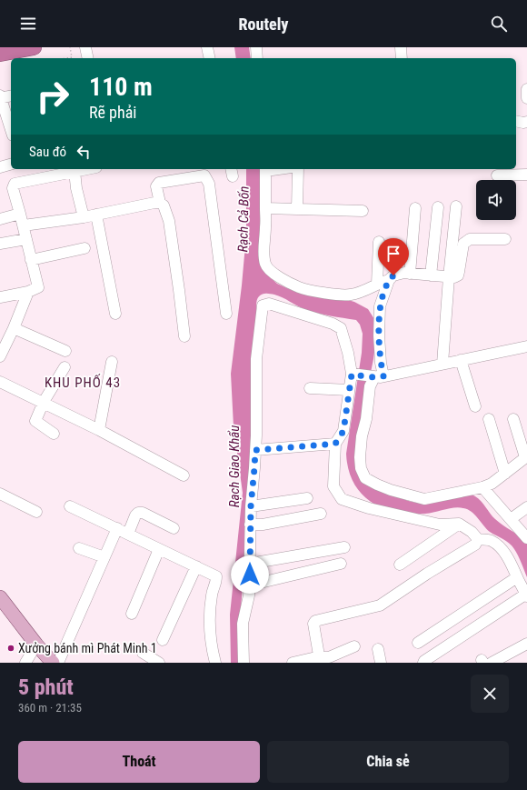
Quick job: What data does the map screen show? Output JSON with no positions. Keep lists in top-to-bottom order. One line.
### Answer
{"districts":["KHU PHỐ 43"],"water":["Rạch Cả Bốn","Rạch Giao Khẩu"],"places":["Xưởng bánh mì Phát Minh 1"],"page":{"header":"Routely","turn":["110 m","Rẽ phải"],"then":"Sau đó","heading":["5 phút","360 m · 21:35"],"buttons":["Thoát","Chia sẻ"]}}
